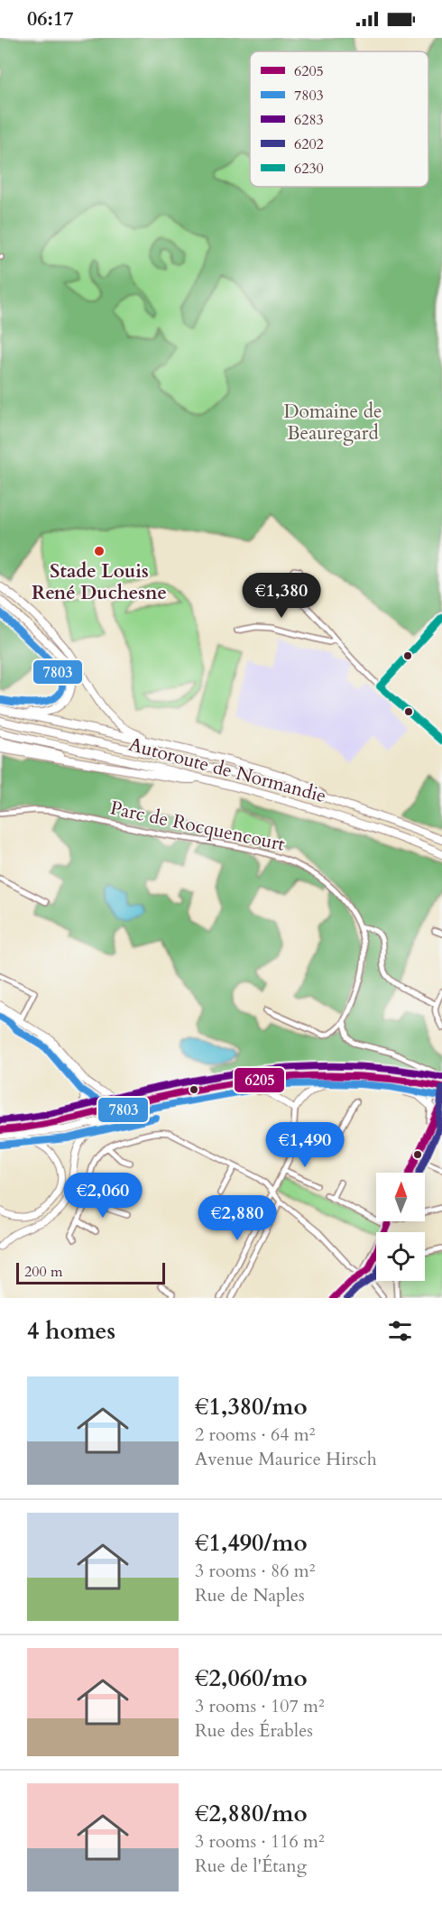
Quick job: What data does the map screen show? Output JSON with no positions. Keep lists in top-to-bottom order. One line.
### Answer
{"streets":{"highway":["Autoroute de Normandie"],"street":["Parc de Rocquencourt"]},"parks":["Domaine de Beauregard"],"places":["Stade Louis René Duchesne"],"lines":["transit line 7803","transit line 6230","transit line 6283","transit line 6205","transit line 6202"],"legend":["6205","7803","6283","6202","6230"],"scale_bar":"200 m","north":"top","page":{"status":"06:17","price":["€1,380","€1,490","€2,060","€2,880"],"scale":"200 m","heading":"4 homes","list":[{"name":"€1,380/mo","note":"2 rooms · 64 m² · Avenue Maurice Hirsch"},{"name":"€1,490/mo","note":"3 rooms · 86 m² · Rue de Naples"},{"name":"€2,060/mo","note":"3 rooms · 107 m² · Rue des Érables"},{"name":"€2,880/mo","note":"3 rooms · 116 m² · Rue de l'Étang"}]}}
